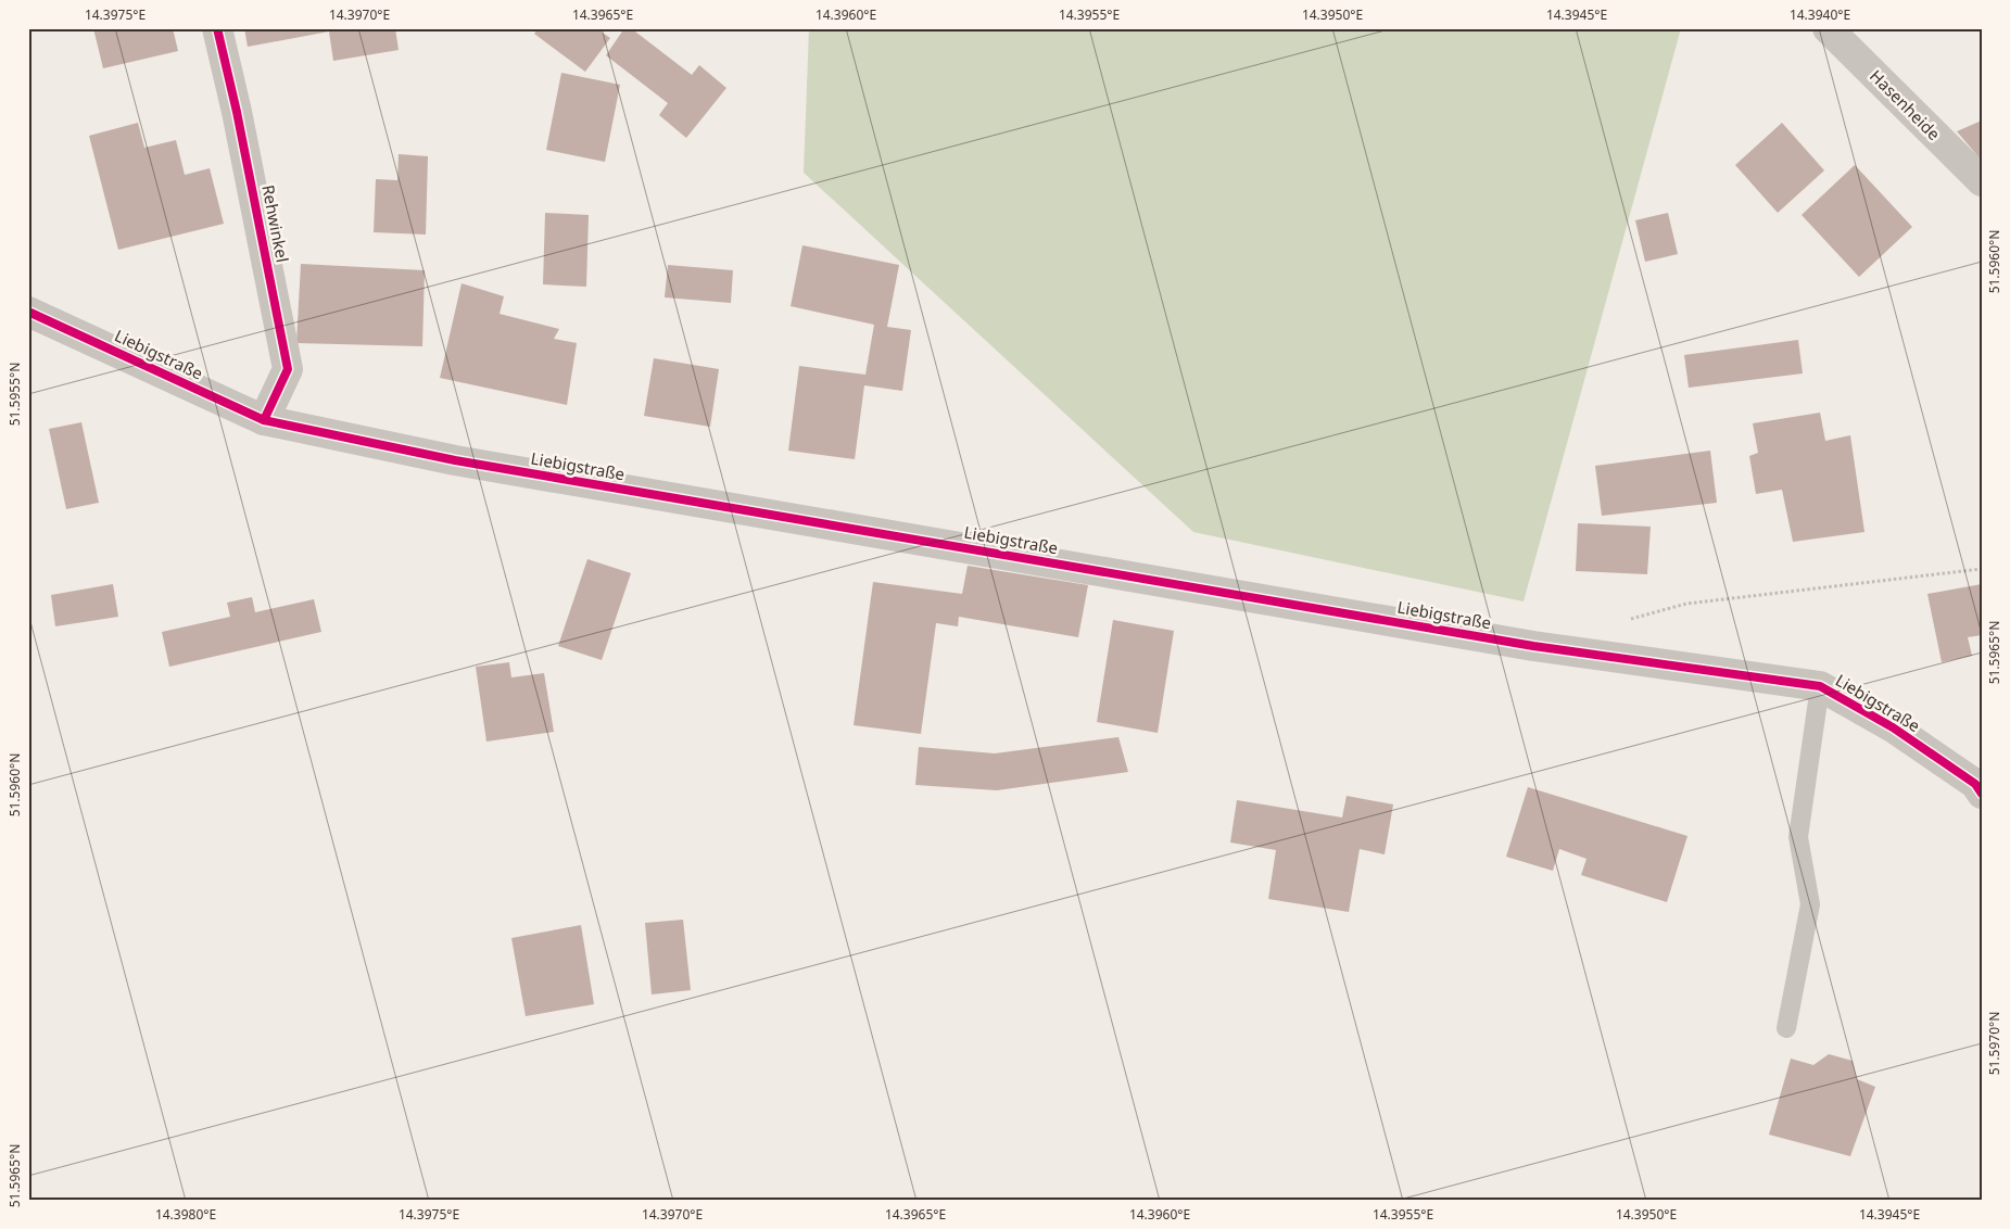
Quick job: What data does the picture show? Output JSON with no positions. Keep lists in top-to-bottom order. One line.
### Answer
{"streets":{"street":["Hasenheide","Rehwinkel","Liebigstraße"]},"crossings":[["Rehwinkel","Liebigstraße"]],"coordinates":["14.3975°E","14.3970°E","14.3965°E","14.3960°E","14.3955°E","14.3950°E","14.3945°E","14.3940°E","51.5960°N","51.5955°N","51.5965°N","51.5970°N","14.3980°E"]}
